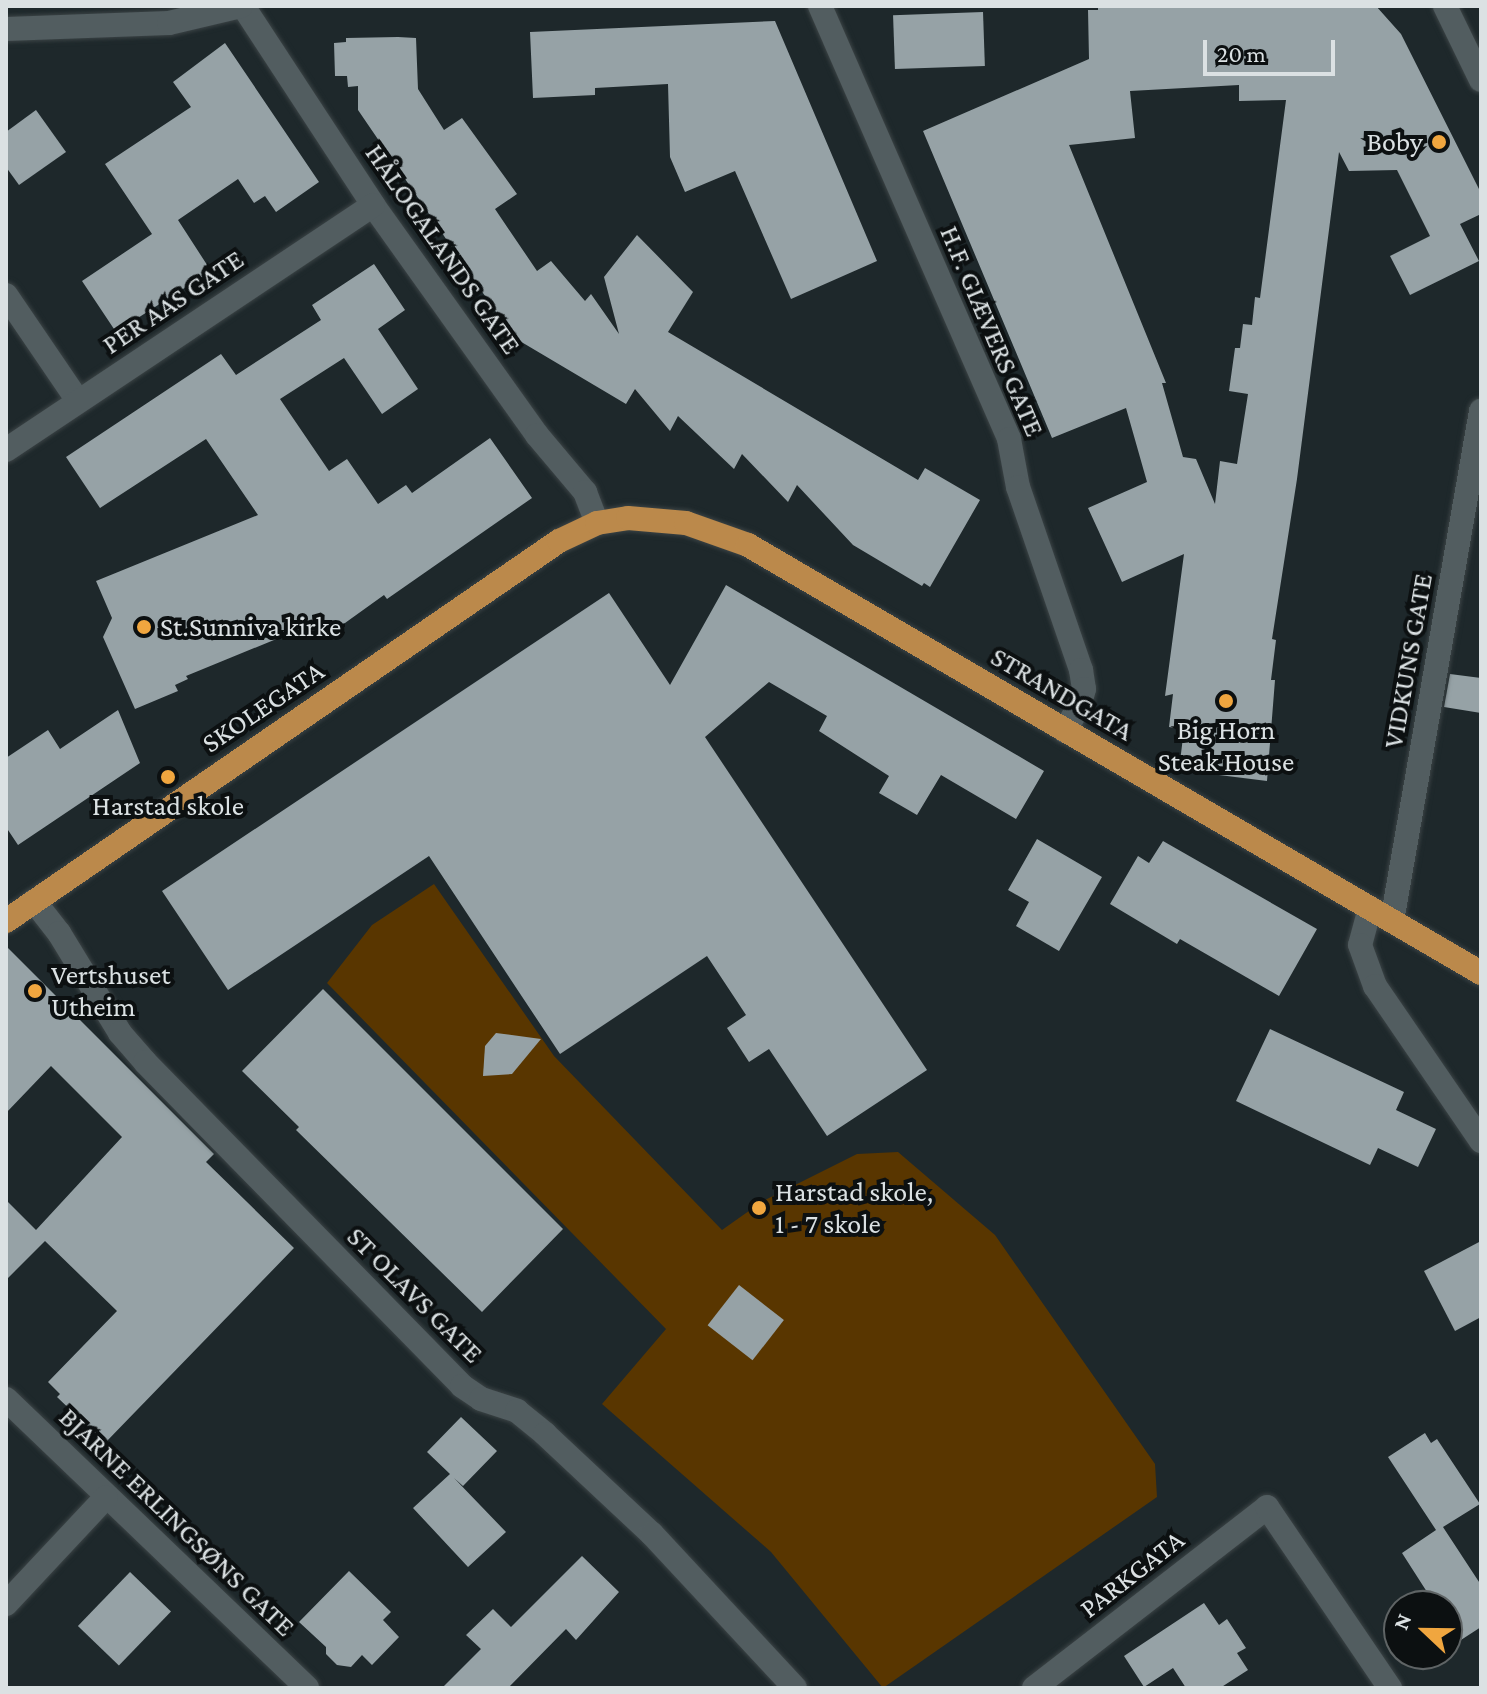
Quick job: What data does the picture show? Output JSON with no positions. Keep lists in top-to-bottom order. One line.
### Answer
{"streets":{"highway":["STRANDGATA","SKOLEGATA"],"street":["HÅLOGALANDS GATE","PER AAS GATE","H.F. GIÆVERS GATE","VIDKUNS GATE","ST OLAVS GATE","BJARNE ERLINGSØNS GATE","PARKGATA"]},"crossings":[["HÅLOGALANDS GATE","PER AAS GATE"],["HÅLOGALANDS GATE","STRANDGATA"],["HÅLOGALANDS GATE","SKOLEGATA"],["H.F. GIÆVERS GATE","STRANDGATA"],["VIDKUNS GATE","STRANDGATA"],["STRANDGATA","SKOLEGATA"],["SKOLEGATA","ST OLAVS GATE"]],"places":["Boby","St.Sunniva kirke","Big Horn Steak House","Harstad skole","Vertshuset Utheim","Harstad skole, 1 - 7 skole"],"scale_bar":"20 m","north":"left"}
